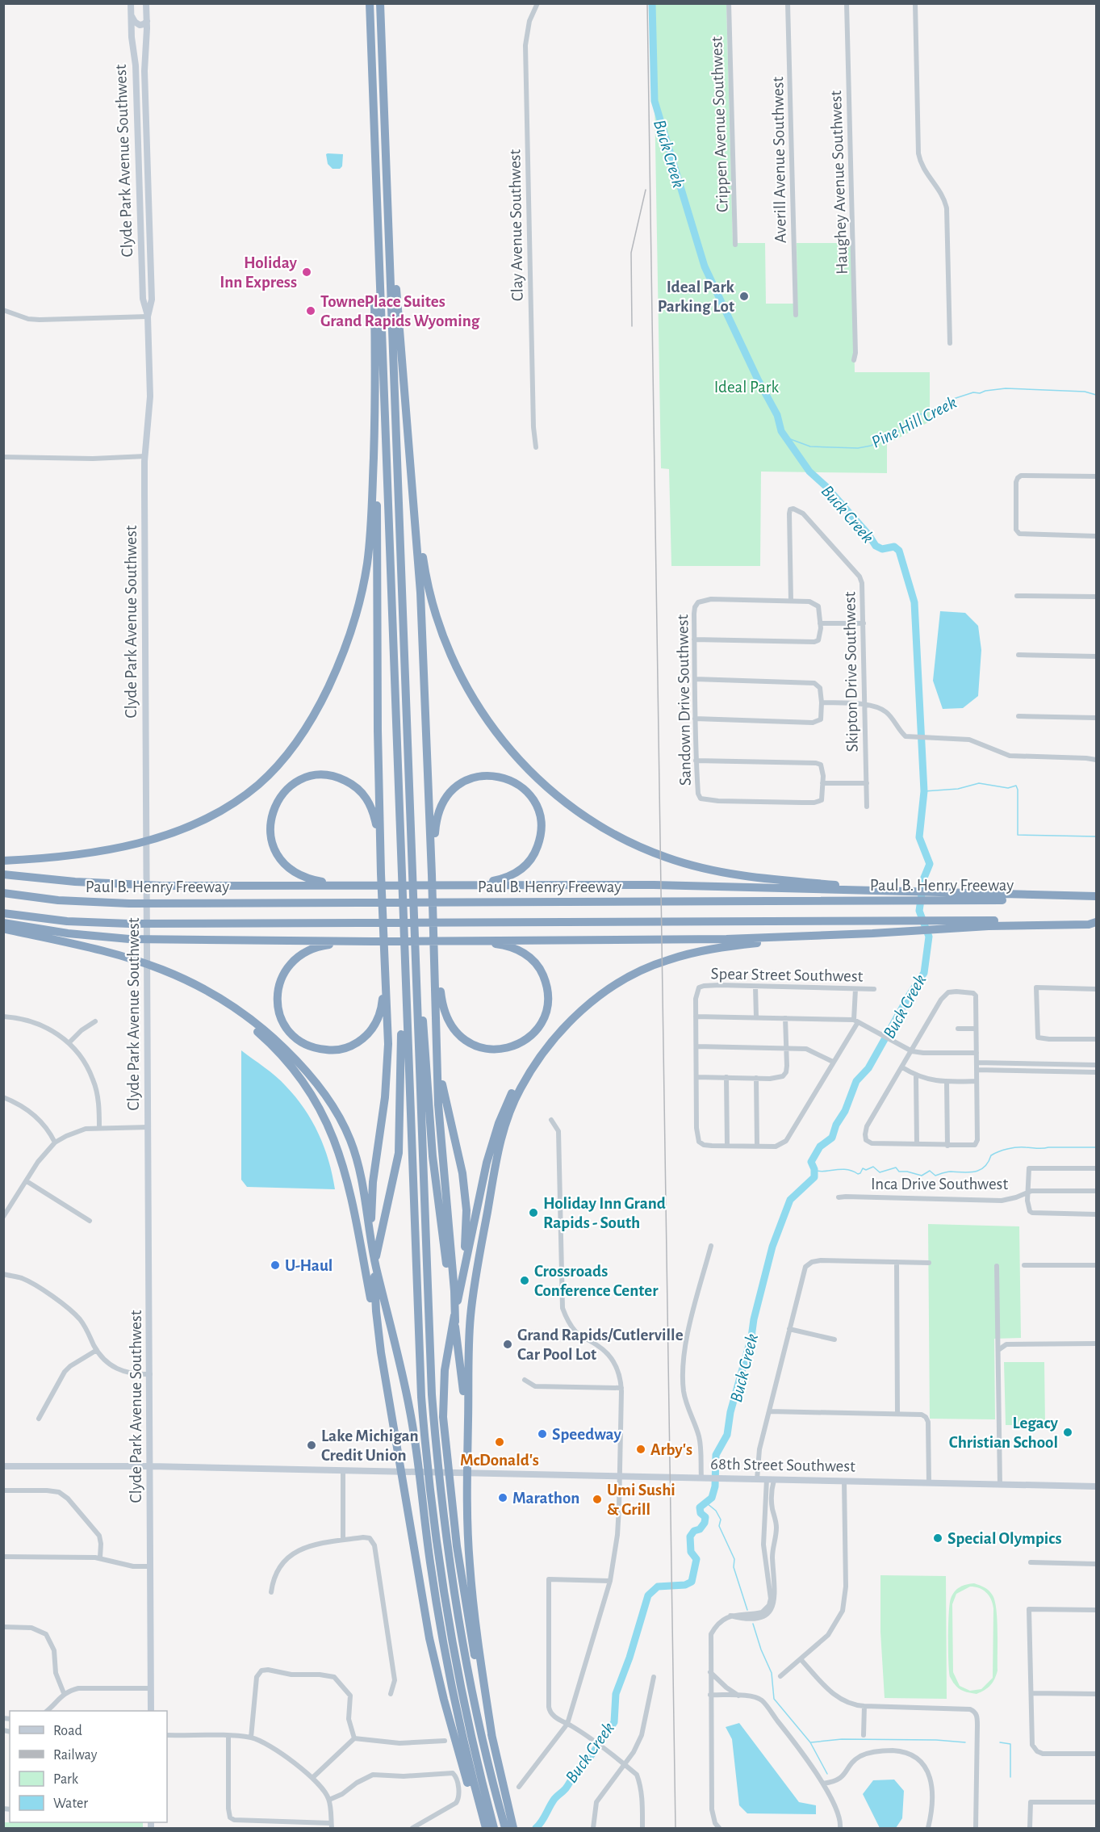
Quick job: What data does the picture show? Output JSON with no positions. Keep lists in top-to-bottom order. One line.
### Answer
{"streets":{"highway":["Paul B. Henry Freeway"],"main road":["Clyde Park Avenue Southwest","68th Street Southwest"],"street":["Crippen Avenue Southwest","Averill Avenue Southwest","Haughey Avenue Southwest","Clay Avenue Southwest","Skipton Drive Southwest","Sandown Drive Southwest","Spear Street Southwest","Inca Drive Southwest"]},"crossings":[["Clyde Park Avenue Southwest","68th Street Southwest"],["Skipton Drive Southwest","Sandown Drive Southwest"]],"water":["Buck Creek","Pine Hill Creek"],"parks":["Ideal Park"],"places":["Holiday Inn Express","Ideal Park Parking Lot","TownePlace Suites Grand Rapids Wyoming","Holiday Inn Grand Rapids - South","U-Haul","Crossroads Conference Center","Grand Rapids/Cutlerville Car Pool Lot","Legacy Christian School","Speedway","McDonald's","Lake Michigan Credit Union","Arby's","Marathon","Umi Sushi & Grill","Special Olympics"],"legend":["Road","Railway","Park","Water"]}
